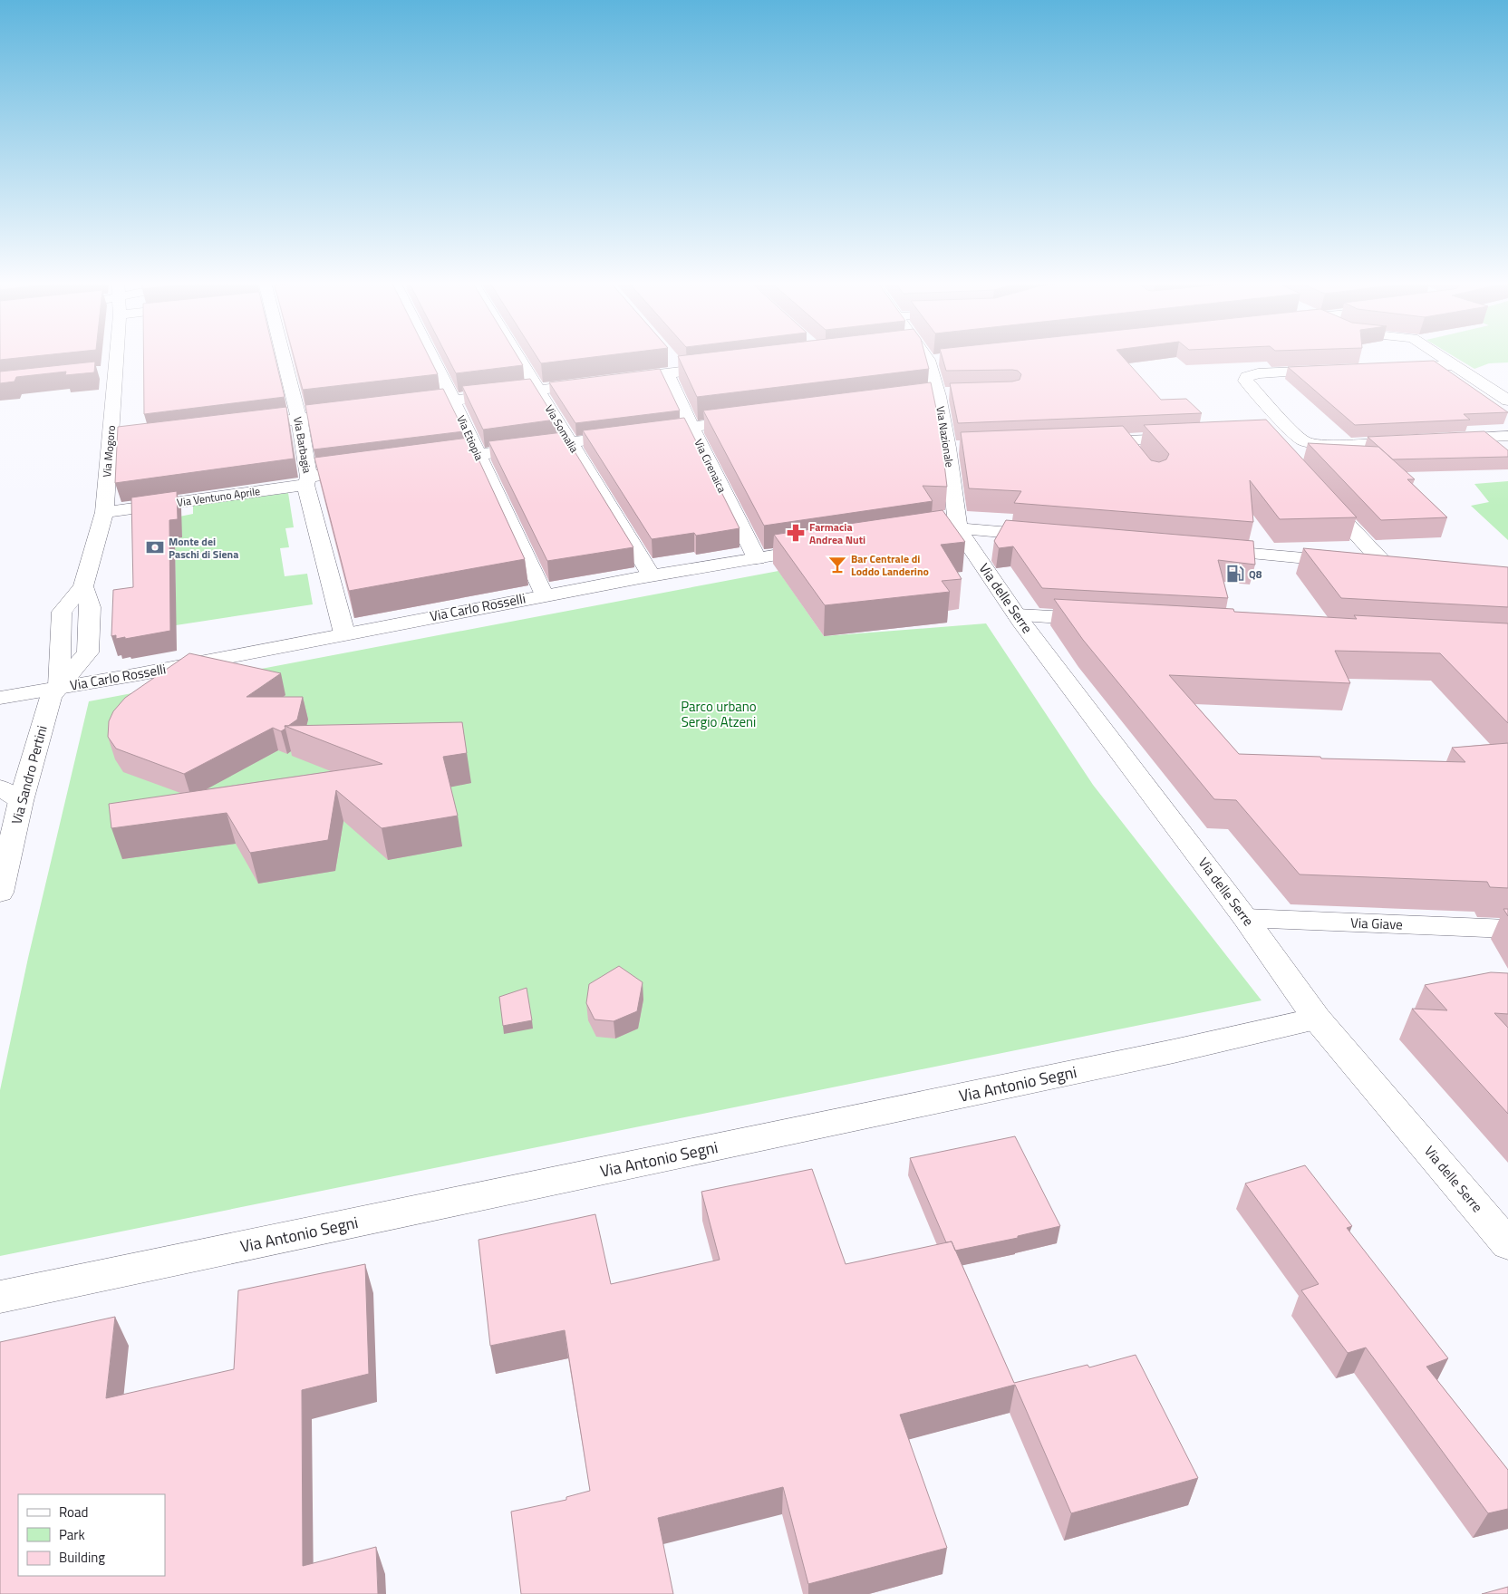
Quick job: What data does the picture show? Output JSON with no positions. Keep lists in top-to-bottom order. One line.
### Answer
{"streets":{"street":["Via Somalia","Via Nazionale","Via Etiopia","Via Barbagia","Via Mogoro","Via Cirenaica","Via Ventuno Aprile","Via delle Serre","Via Carlo Rosselli","Via Sandro Pertini","Via Giave","Via Antonio Segni"]},"crossings":[["Via Somalia","Via Carlo Rosselli"],["Via Nazionale","Via delle Serre"],["Via Etiopia","Via Carlo Rosselli"],["Via Barbagia","Via Ventuno Aprile"],["Via Barbagia","Via Carlo Rosselli"],["Via Mogoro","Via Ventuno Aprile"],["Via Mogoro","Via Carlo Rosselli"],["Via Mogoro","Via Sandro Pertini"],["Via Cirenaica","Via Carlo Rosselli"],["Via delle Serre","Via Giave"],["Via delle Serre","Via Antonio Segni"],["Via Carlo Rosselli","Via Sandro Pertini"]],"parks":["Parco urbano Sergio Atzeni"],"places":{"pharmacy":["Farmacia Andrea Nuti"],"bank":["Monte dei Paschi di Siena"],"bar":["Bar Centrale di Loddo Landerino"],"fuel station":["Q8"]},"legend":["Road","Park","Building"]}
